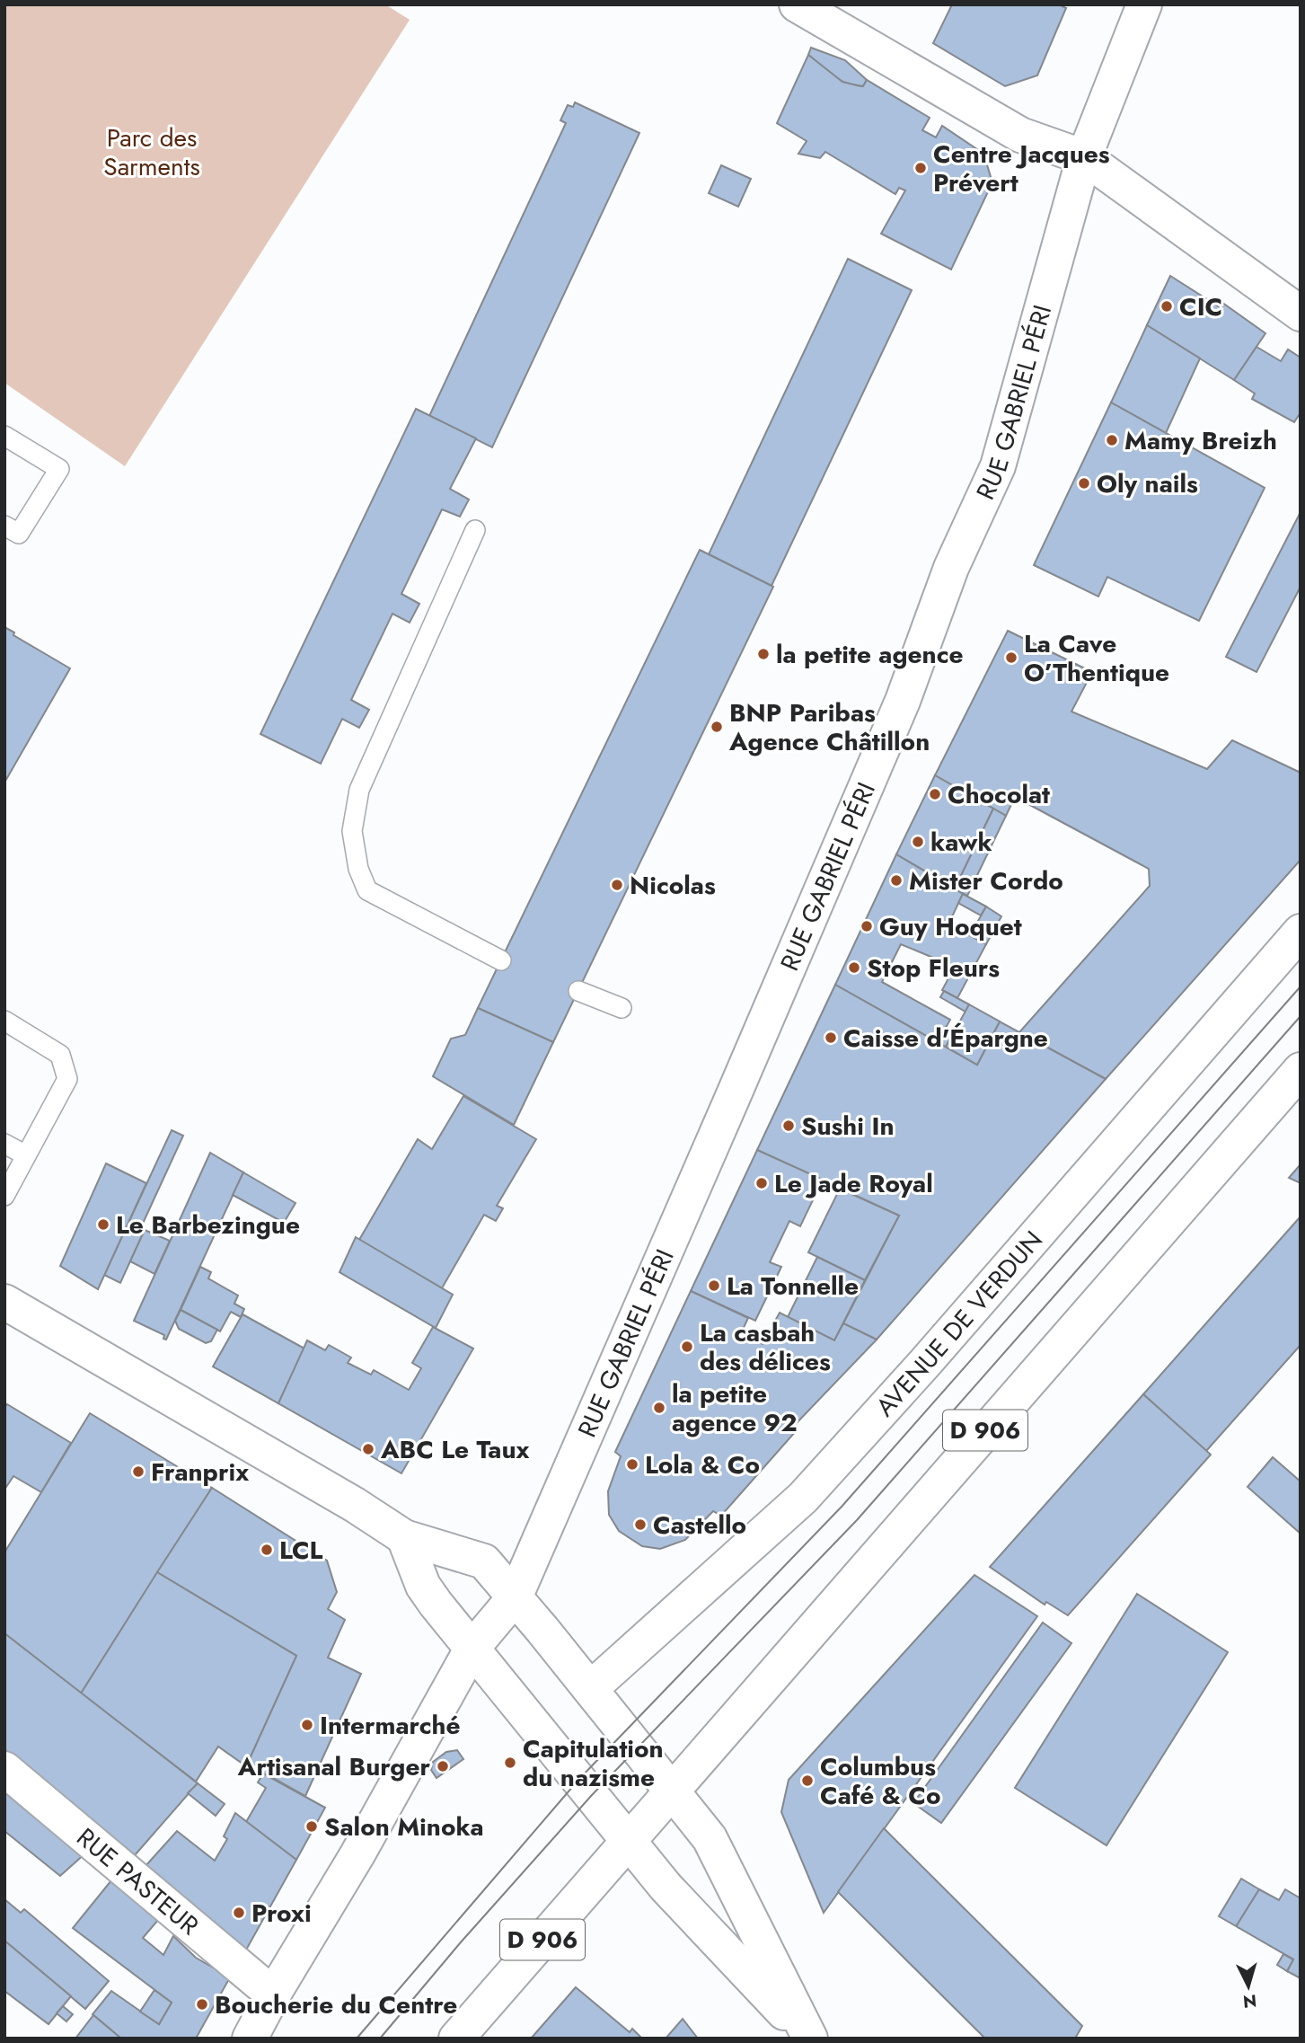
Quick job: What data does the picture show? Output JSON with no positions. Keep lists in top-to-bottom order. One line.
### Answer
{"streets":{"street":["RUE GABRIEL PÉRI","AVENUE DE VERDUN","D 906","RUE PASTEUR"]},"crossings":[["RUE GABRIEL PÉRI","RUE PASTEUR"]],"parks":["Parc des Sarments"],"places":["Centre Jacques Prévert","CIC","Mamy Breizh","Oly nails","la petite agence","La Cave O’Thentique","BNP Paribas Agence Châtillon","Chocolat","kawk","Mister Cordo","Nicolas","Guy Hoquet","Stop Fleurs","Caisse d'Épargne","Sushi In","Le Jade Royal","Le Barbezingue","La Tonnelle","La casbah des délices","la petite agence 92","ABC Le Taux","Lola & Co","Franprix","Castello","LCL","Intermarché","Capitulation du nazisme","Artisanal Burger","Columbus Café & Co","Salon Minoka","Proxi","Boucherie du Centre"],"north":"bottom"}
